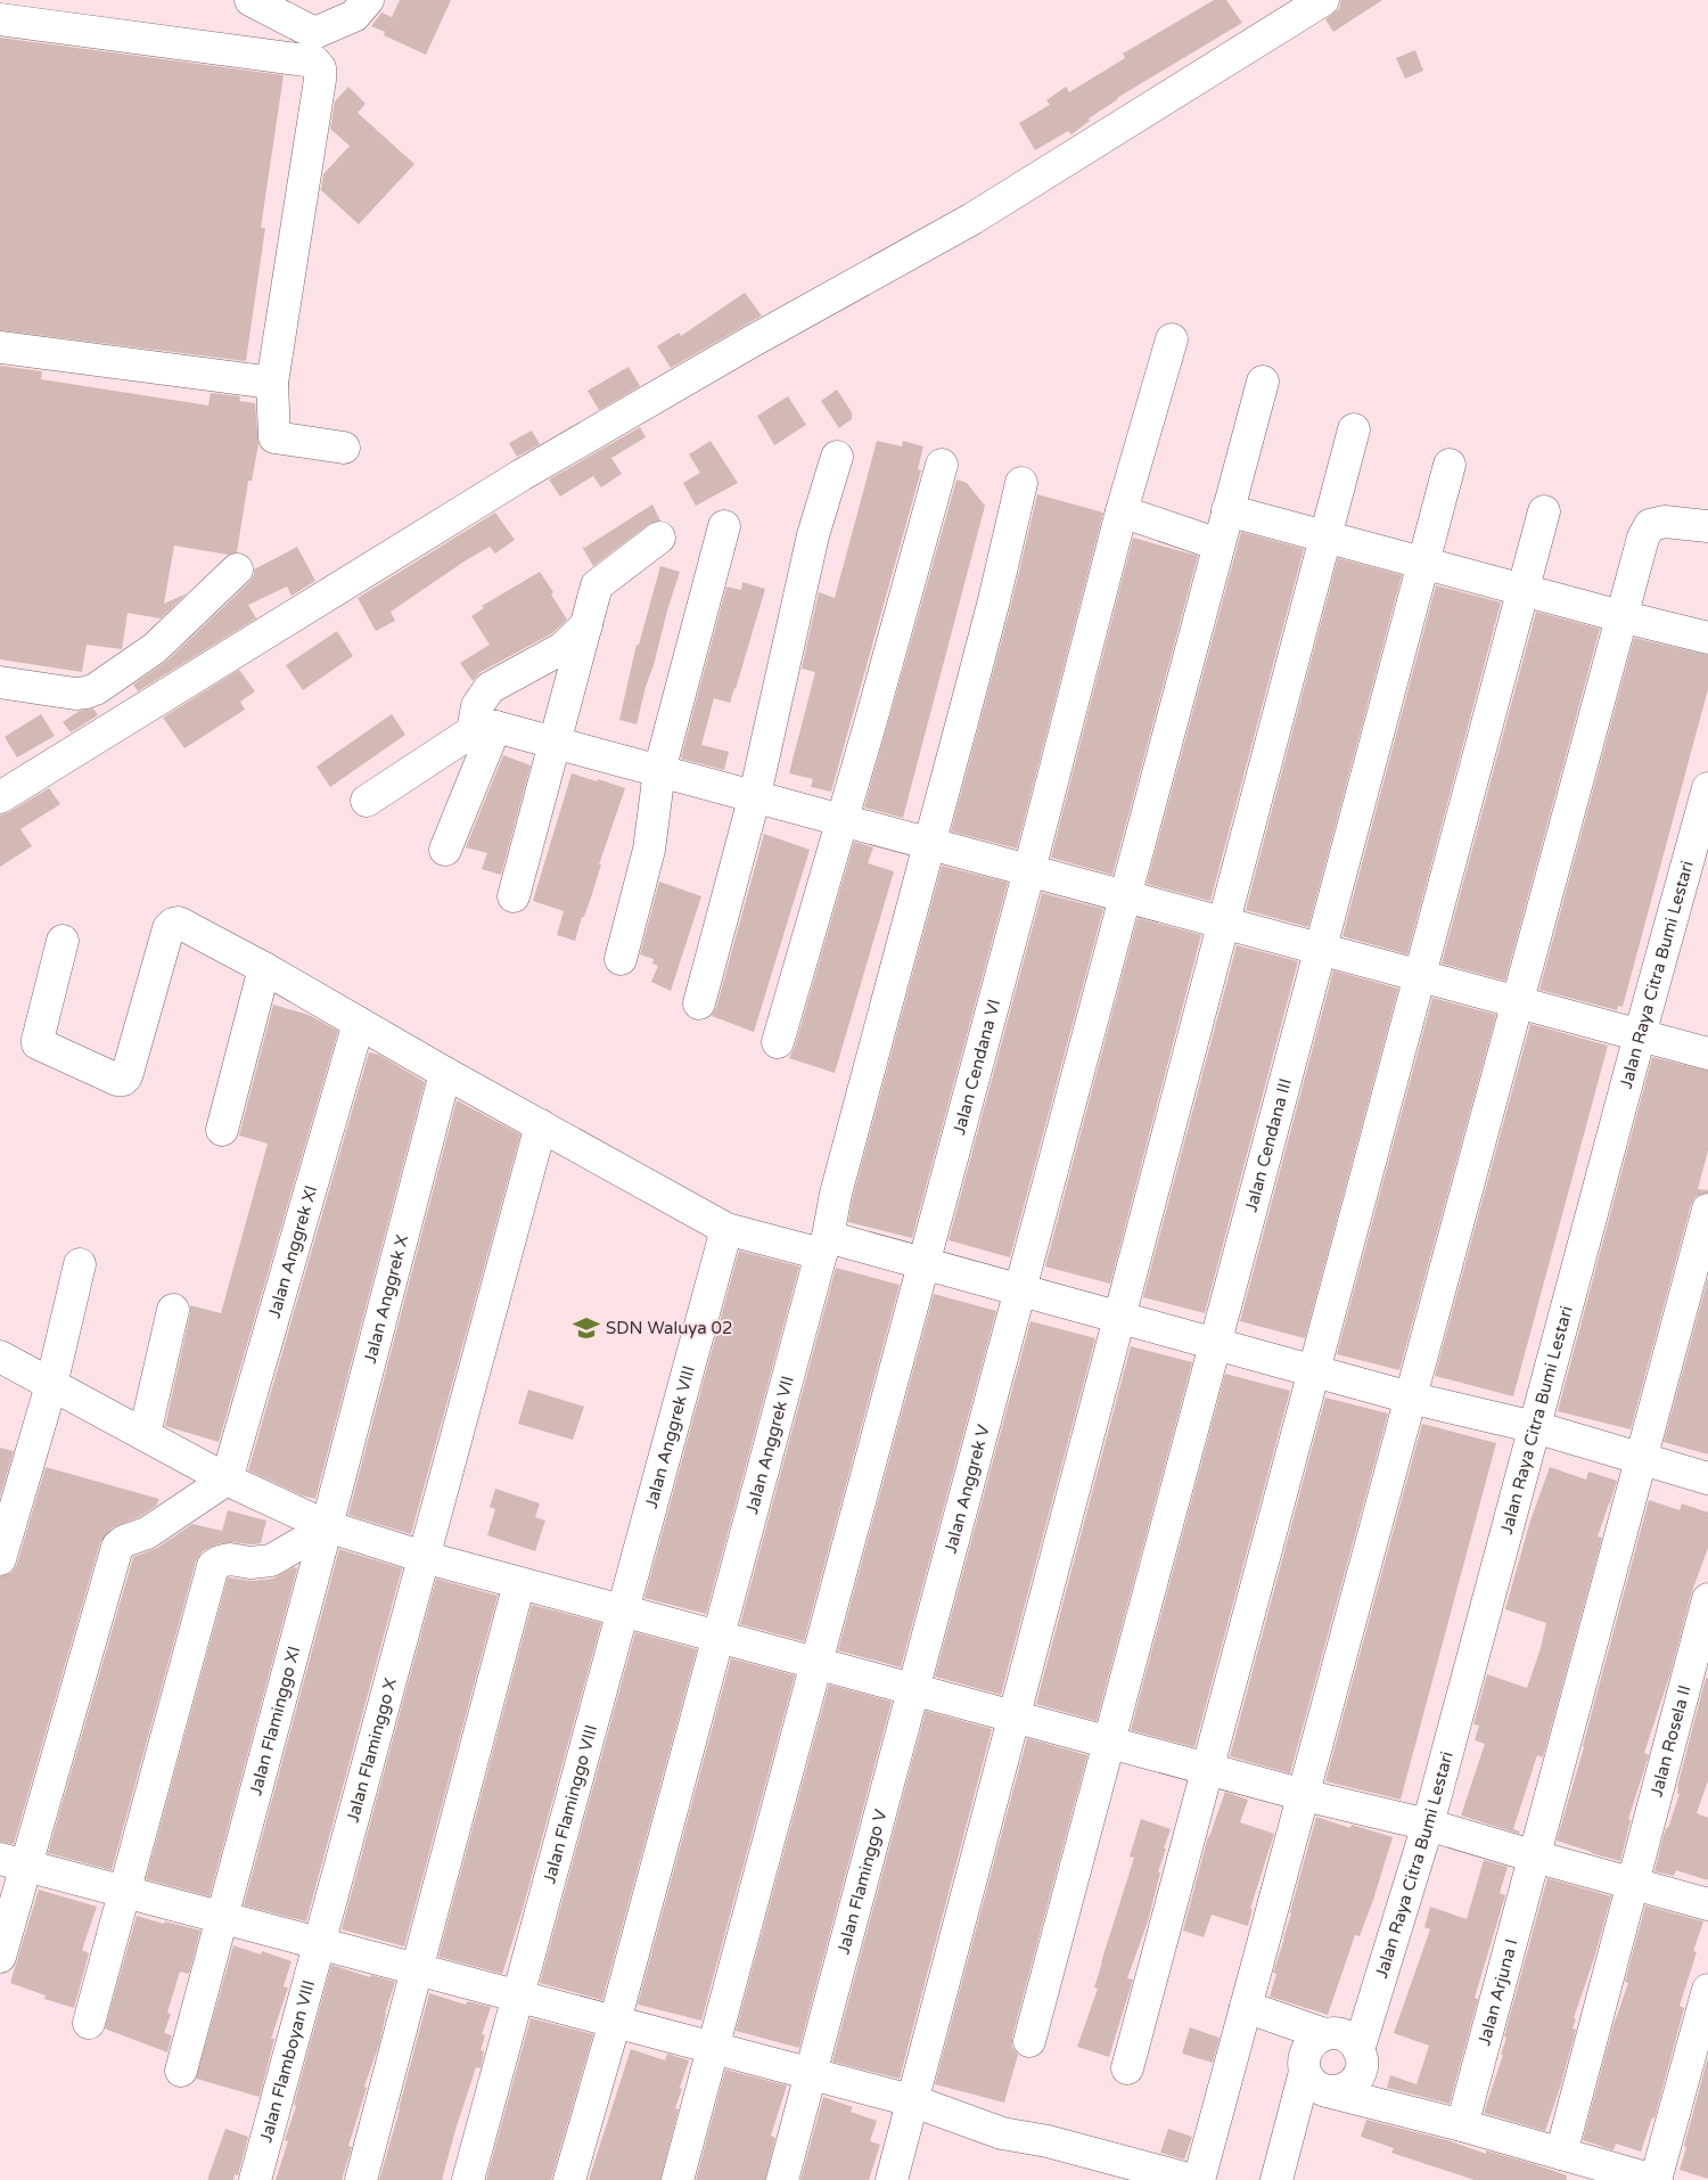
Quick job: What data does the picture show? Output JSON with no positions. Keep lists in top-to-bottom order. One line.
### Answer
{"streets":{"street":["Jalan Raya Citra Bumi Lestari","Jalan Cendana VI","Jalan Cendana III","Jalan Anggrek XI","Jalan Anggrek X","Jalan Anggrek VIII","Jalan Anggrek VII","Jalan Anggrek V","Jalan Flaminggo XI","Jalan Rosela II","Jalan Flaminggo X","Jalan Flaminggo VIII","Jalan Flaminggo V","Jalan Arjuna I","Jalan Flamboyan VIII"]},"crossings":[["Jalan Anggrek X","Jalan Flaminggo XI"],["Jalan Anggrek VIII","Jalan Flaminggo VIII"],["Jalan Anggrek V","Jalan Flaminggo V"],["Jalan Flaminggo X","Jalan Flamboyan VIII"]],"places":{"school or university":["SDN Waluya 02"]}}
